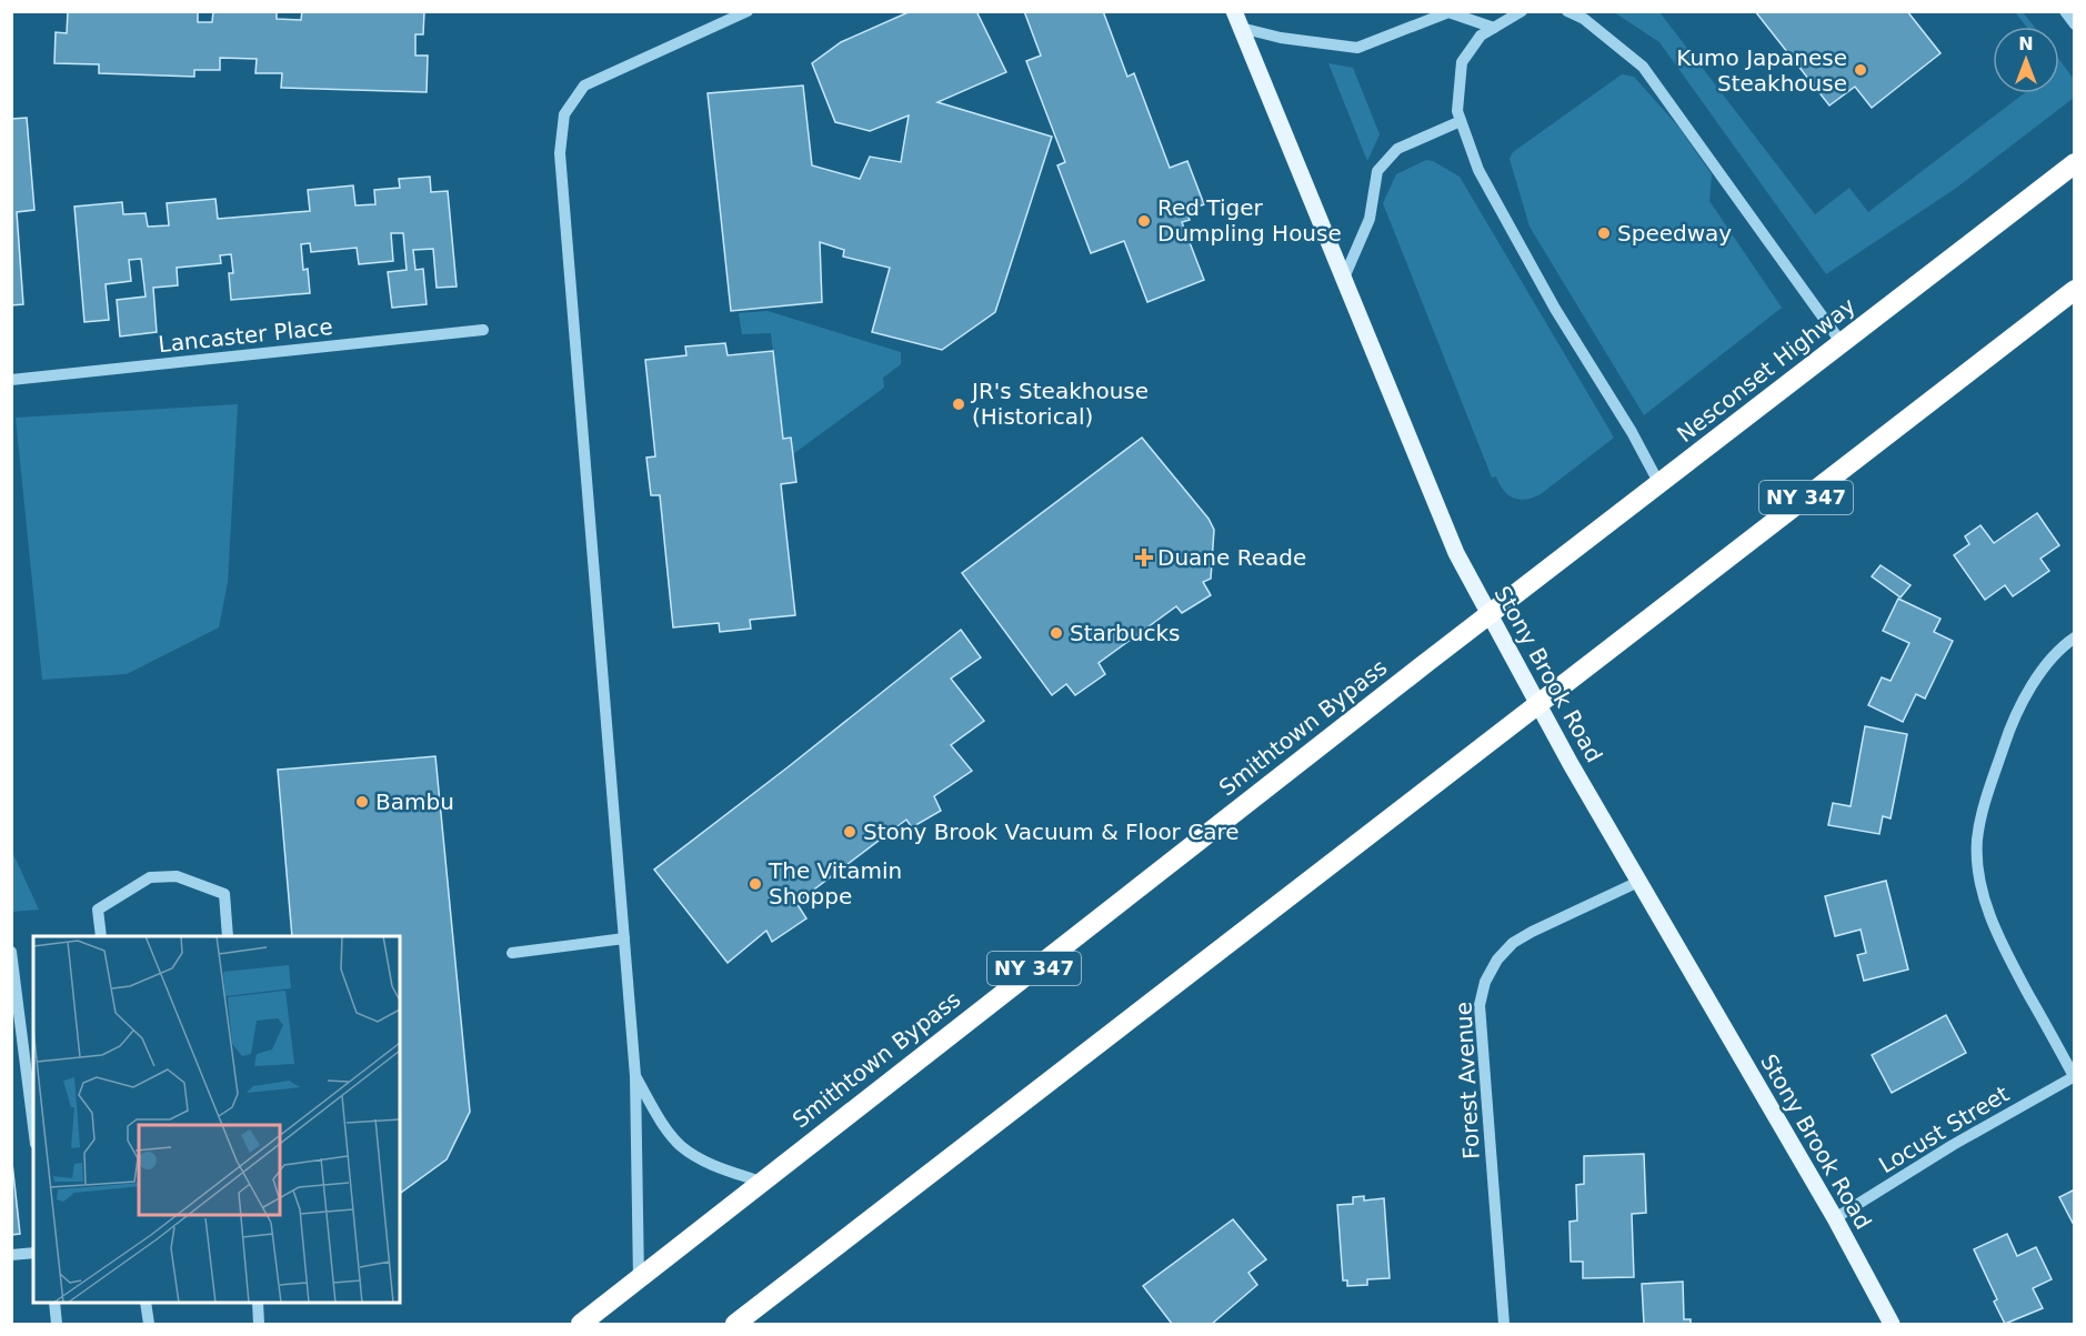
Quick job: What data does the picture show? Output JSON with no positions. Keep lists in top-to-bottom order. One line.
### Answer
{"streets":{"highway":["Nesconset Highway","NY 347","Smithtown Bypass"],"main road":["Stony Brook Road"],"street":["Lancaster Place","Forest Avenue","Locust Street"]},"crossings":[["Nesconset Highway","Stony Brook Road"],["Nesconset Highway","Smithtown Bypass"],["NY 347","Stony Brook Road"],["Stony Brook Road","Smithtown Bypass"],["Stony Brook Road","Forest Avenue"],["Stony Brook Road","Locust Street"]],"places":{"other":["Kumo Japanese Steakhouse","Red Tiger Dumpling House","Speedway","JR's Steakhouse (Historical)","Starbucks","Bambu","Stony Brook Vacuum & Floor Care","The Vitamin Shoppe"],"health":["Duane Reade"]},"north":"top"}
